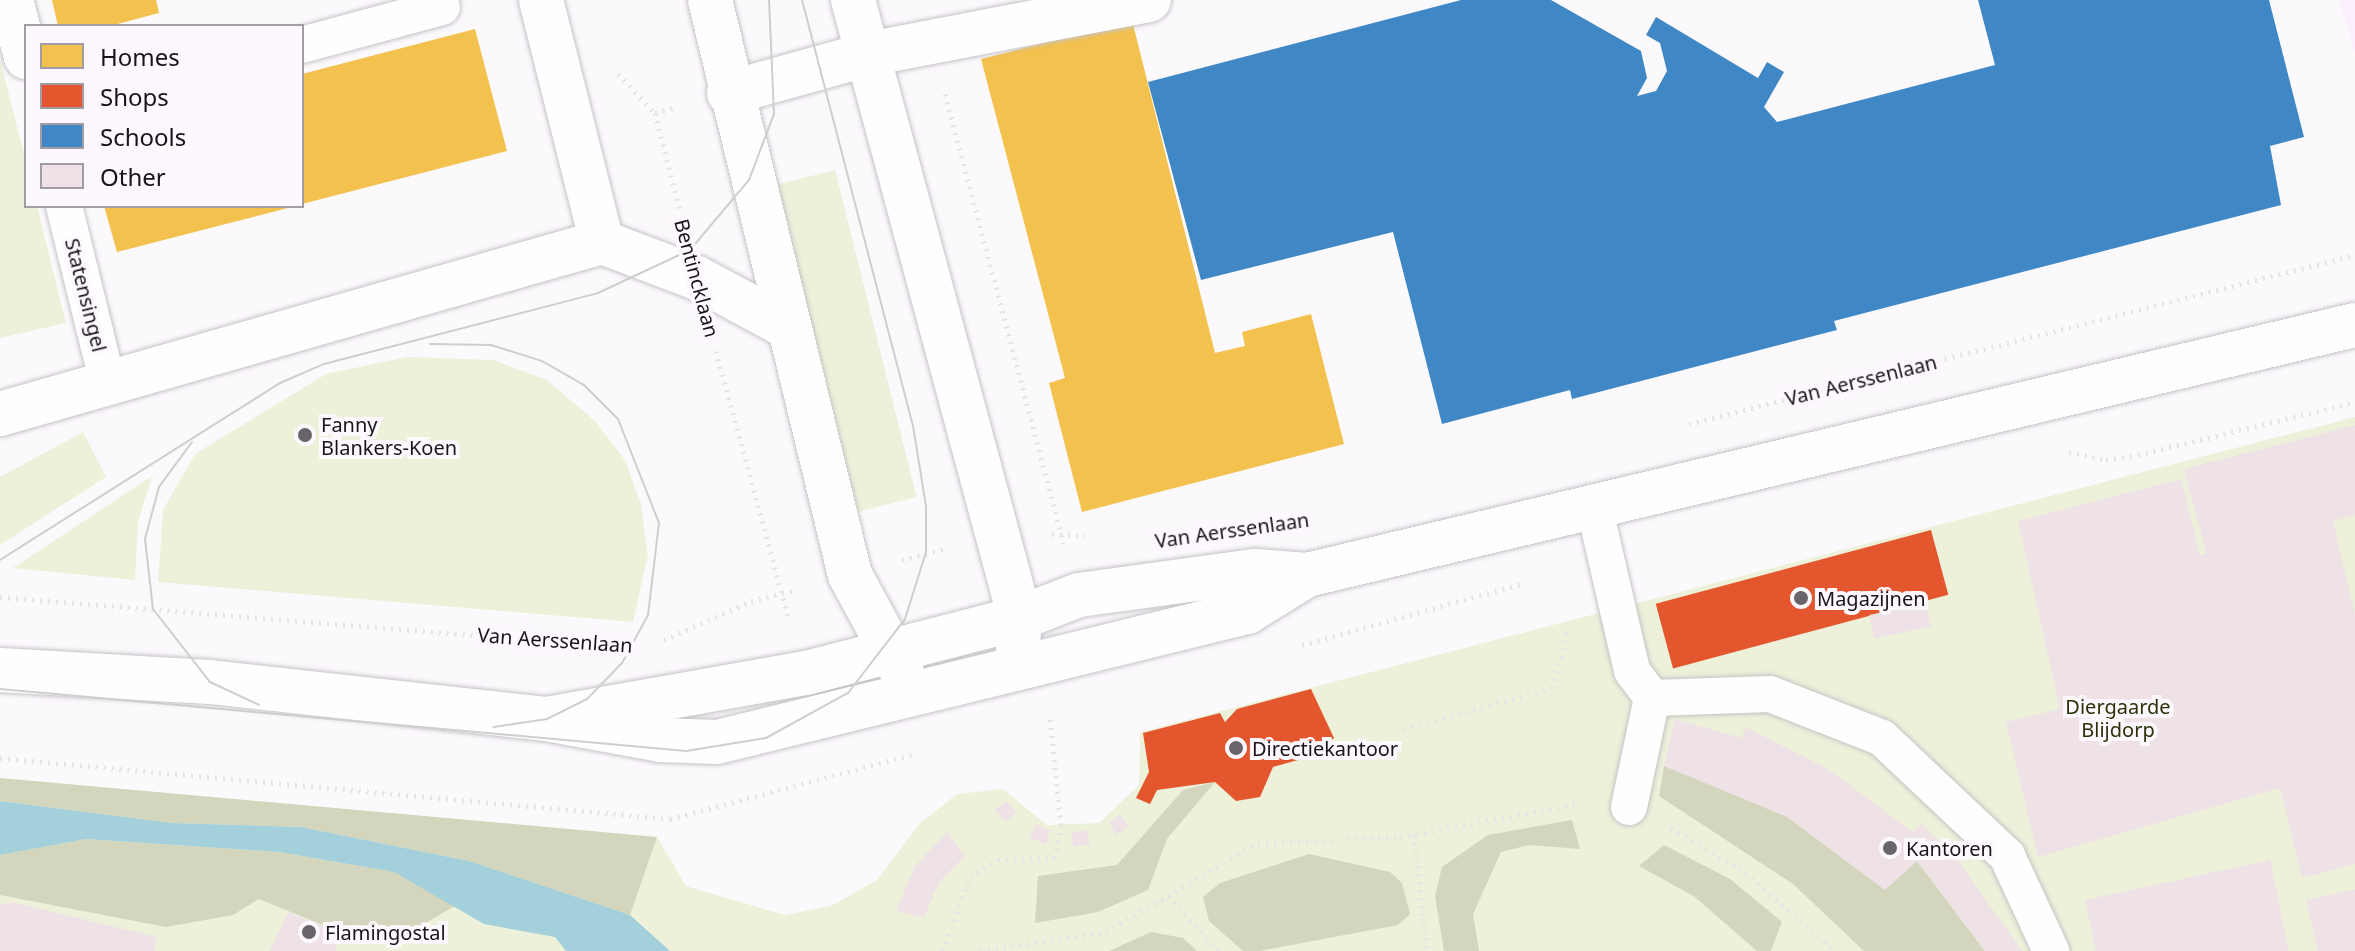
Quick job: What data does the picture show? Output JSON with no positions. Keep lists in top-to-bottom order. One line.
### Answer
{"streets":{"lane":["Statensingel"],"path":["Bentincklaan","Van Aerssenlaan"]},"crossings":[["Bentincklaan","Van Aerssenlaan"]],"parks":["Diergaarde Blijdorp"],"places":["Fanny Blankers-Koen","Magazijnen","Directiekantoor","Kantoren","Flamingostal"],"legend":["Homes","Shops","Schools","Other"]}
